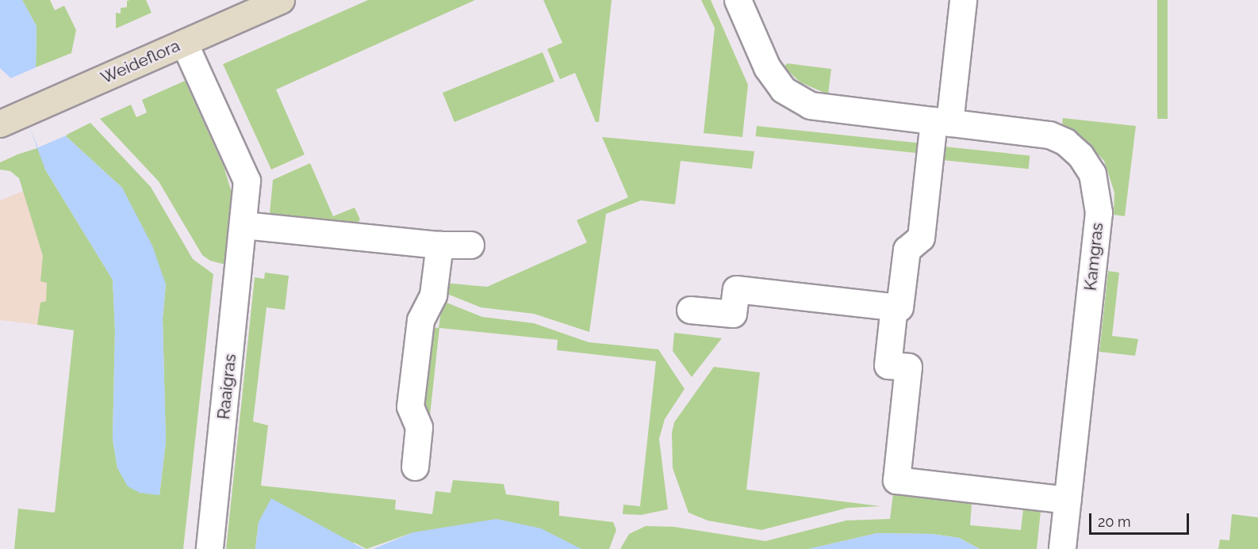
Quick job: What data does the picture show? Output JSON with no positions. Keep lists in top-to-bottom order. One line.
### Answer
{"streets":{"street":["Weideflora","Kamgras","Raaigras"]},"crossings":[["Weideflora","Raaigras"]],"scale_bar":"20 m"}
